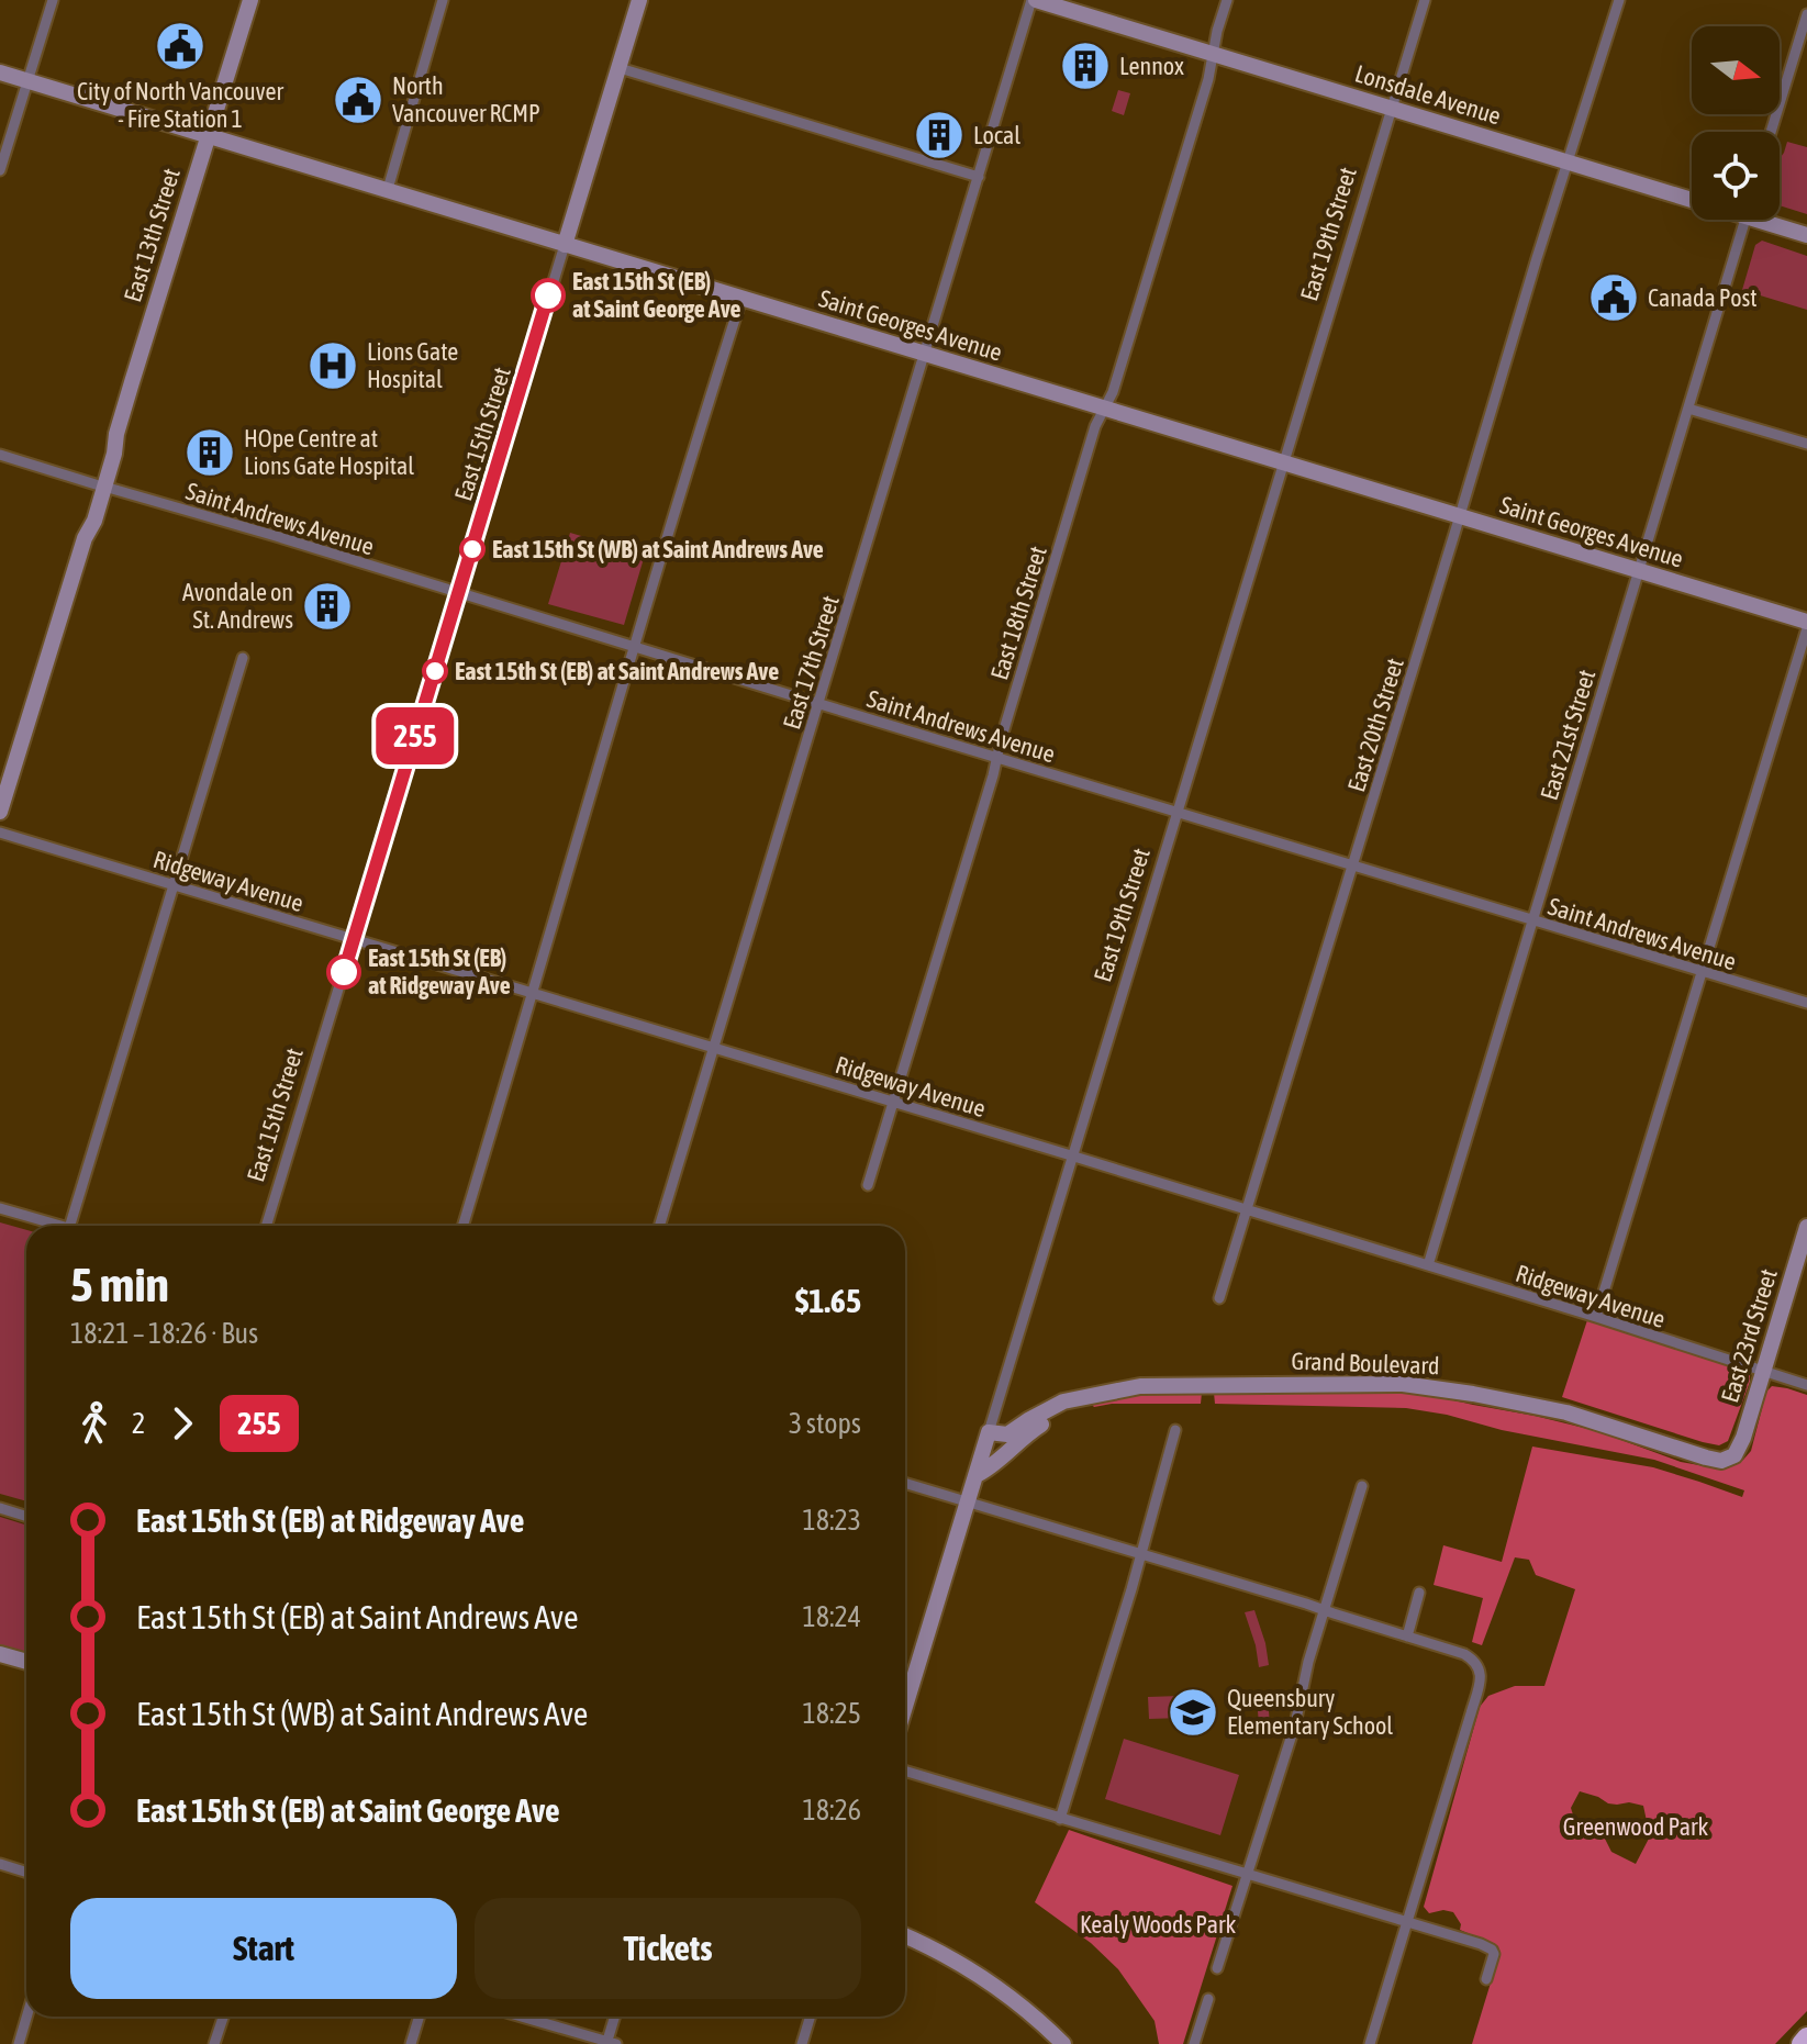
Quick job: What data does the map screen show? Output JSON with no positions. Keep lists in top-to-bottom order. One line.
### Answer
{"streets":{"street":["Lonsdale Avenue","East 19th Street","East 13th Street","Saint Georges Avenue","East 15th Street","Saint Andrews Avenue","East 18th Street","East 17th Street","East 20th Street","East 21st Street","Ridgeway Avenue","East 23rd Street","Grand Boulevard"]},"crossings":[["Lonsdale Avenue","East 19th Street"],["Lonsdale Avenue","East 18th Street"],["Lonsdale Avenue","East 17th Street"],["Lonsdale Avenue","East 20th Street"],["East 19th Street","Saint Georges Avenue"],["East 19th Street","Saint Andrews Avenue"],["East 19th Street","Ridgeway Avenue"],["East 19th Street","Grand Boulevard"],["East 13th Street","Saint Georges Avenue"],["East 13th Street","Saint Andrews Avenue"],["Saint Georges Avenue","East 15th Street"],["Saint Georges Avenue","East 18th Street"],["Saint Georges Avenue","East 17th Street"],["Saint Georges Avenue","East 20th Street"],["Saint Georges Avenue","East 21st Street"],["East 15th Street","Saint Andrews Avenue"],["East 15th Street","Ridgeway Avenue"],["Saint Andrews Avenue","East 18th Street"],["Saint Andrews Avenue","East 17th Street"],["Saint Andrews Avenue","East 20th Street"],["Saint Andrews Avenue","East 21st Street"],["East 18th Street","Ridgeway Avenue"],["East 17th Street","Ridgeway Avenue"],["East 20th Street","Ridgeway Avenue"],["East 21st Street","Ridgeway Avenue"],["Ridgeway Avenue","East 23rd Street"],["East 23rd Street","Grand Boulevard"]],"parks":["Greenwood Park","Kealy Woods Park"],"places":{"public building":["City of North Vancouver - Fire Station 1","North Vancouver RCMP","Canada Post"],"building":["Lennox","Local","HOpe Centre at Lions Gate Hospital","Avondale on St. Andrews"],"other":["East 15th St (EB) at Saint George Ave","East 15th St (WB) at Saint Andrews Ave","East 15th St (EB) at Saint Andrews Ave","East 15th St (EB) at Ridgeway Ave"],"hospital":["Lions Gate Hospital"],"school or university":["Queensbury Elementary School"]},"lines":["bus line 255"],"north":"right","page":{"on_map":"255","heading":["5 min","18:21 – 18:26 · Bus","$1.65"],"legs":["2","255","3 stops"],"list":[{"name":"East 15th St (EB) at Ridgeway Ave","value":"18:23"},{"name":"East 15th St (EB) at Saint Andrews Ave","value":"18:24"},{"name":"East 15th St (WB) at Saint Andrews Ave","value":"18:25"},{"name":"East 15th St (EB) at Saint George Ave","value":"18:26"}],"buttons":["Start","Tickets"]}}
